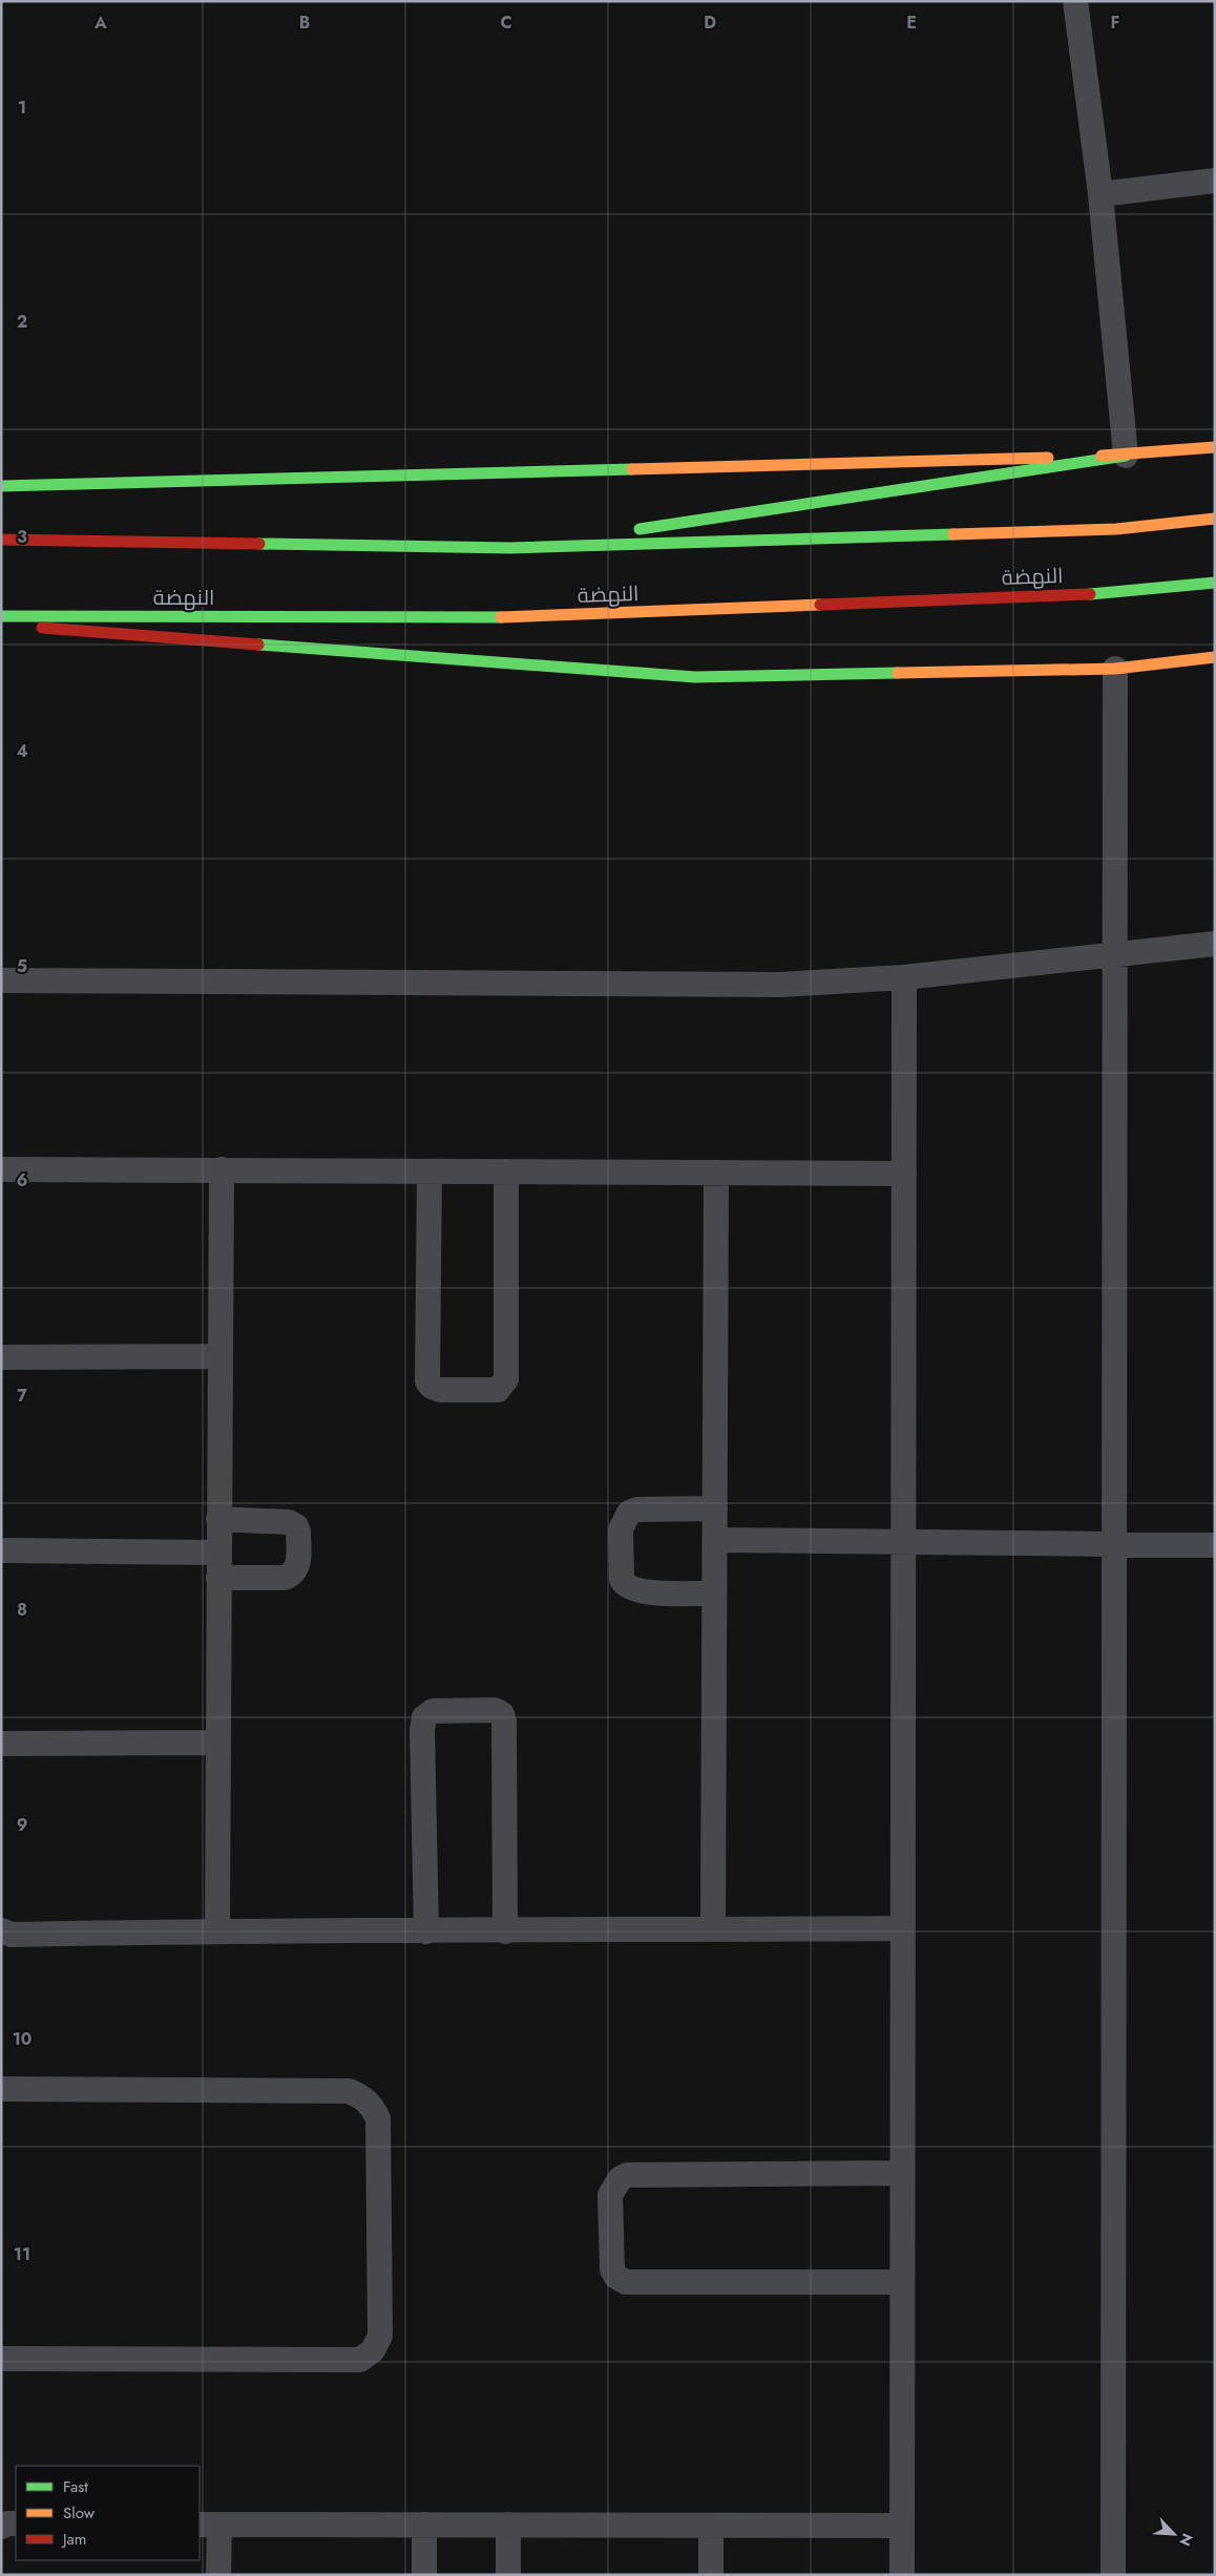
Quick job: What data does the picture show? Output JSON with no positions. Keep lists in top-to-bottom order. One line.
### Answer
{"streets":{"main road":["النهضة"]},"legend":["Fast","Slow","Jam"],"north":"bottom right","grid":{"columns":["A","B","C","D","E","F"],"rows":["1","2","3","4","5","6","7","8","9","10","11"]}}
